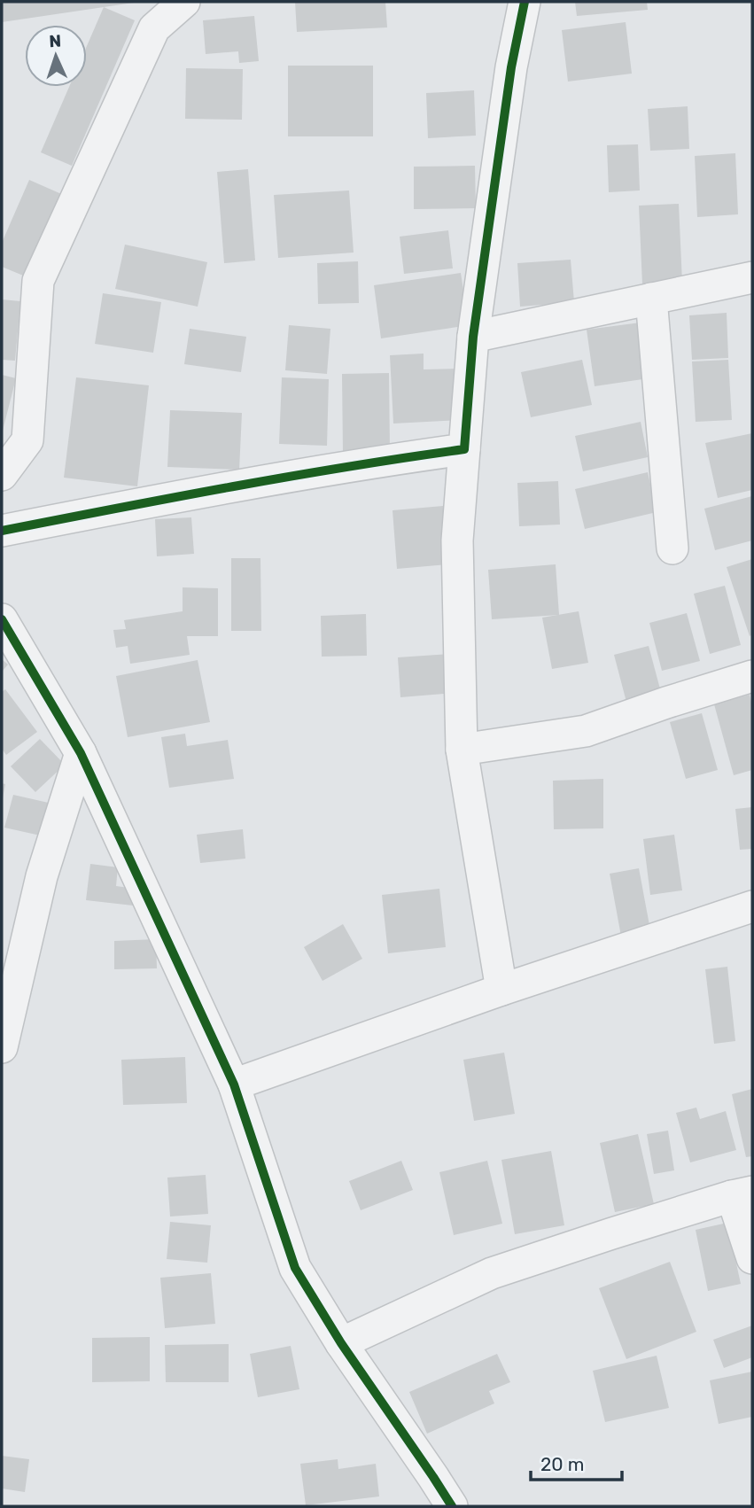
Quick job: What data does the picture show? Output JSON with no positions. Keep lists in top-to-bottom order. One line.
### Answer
{"scale_bar":"20 m","north":"top"}
